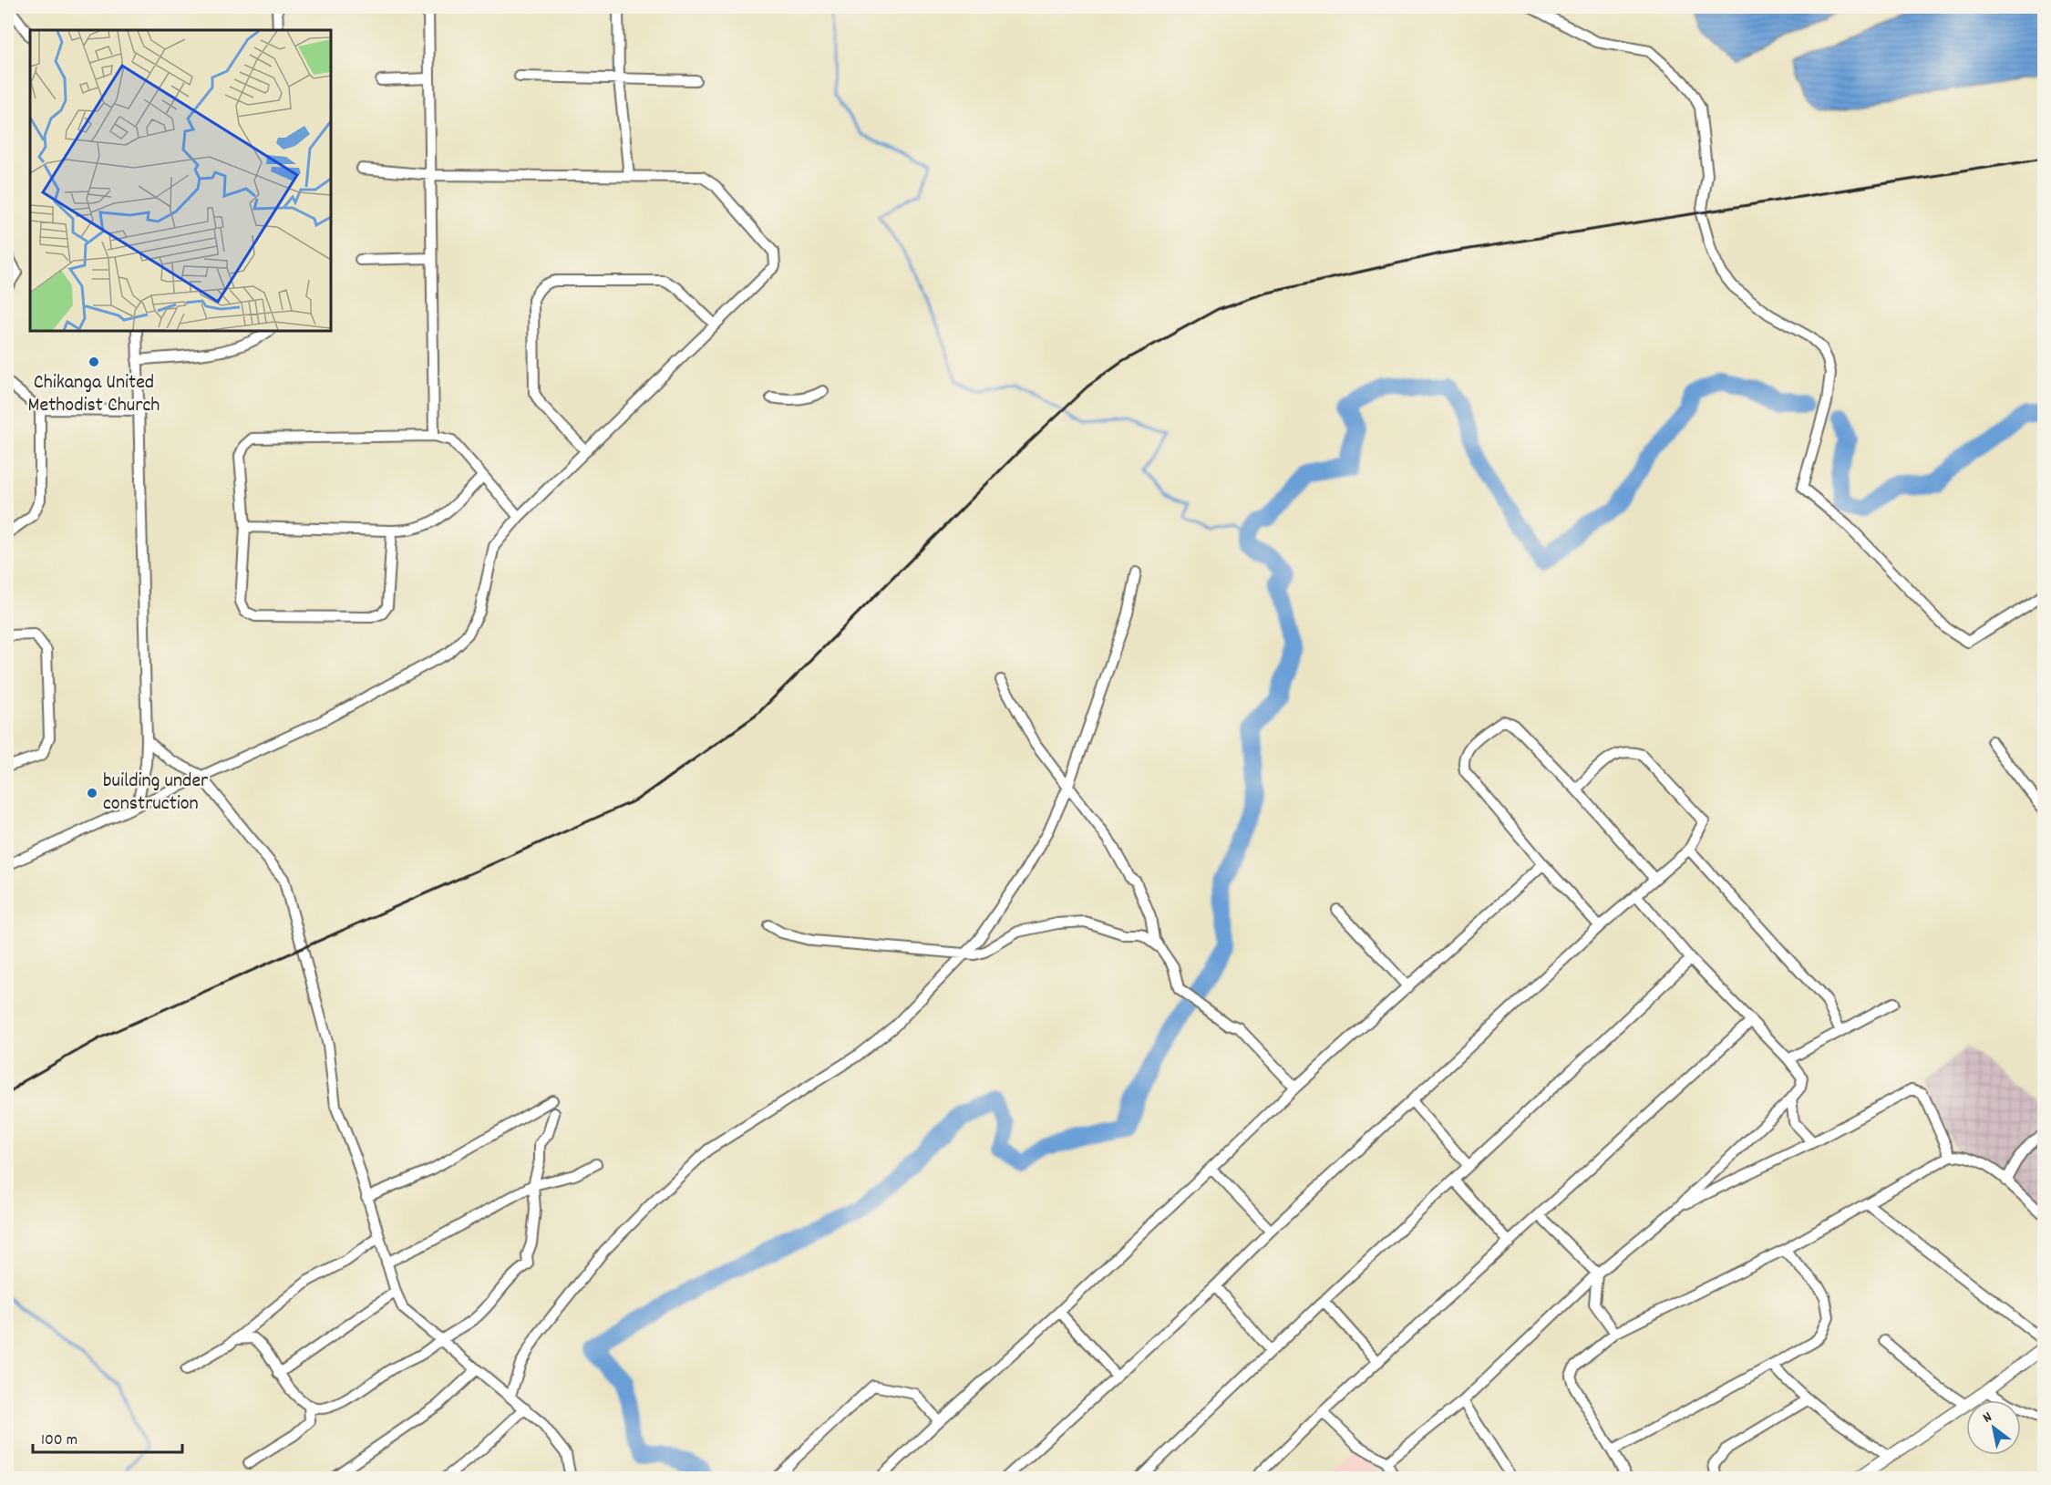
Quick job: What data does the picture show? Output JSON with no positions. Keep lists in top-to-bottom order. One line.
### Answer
{"places":["Chikanga United Methodist Church","building under construction"],"scale_bar":"100 m","north":"top left"}
